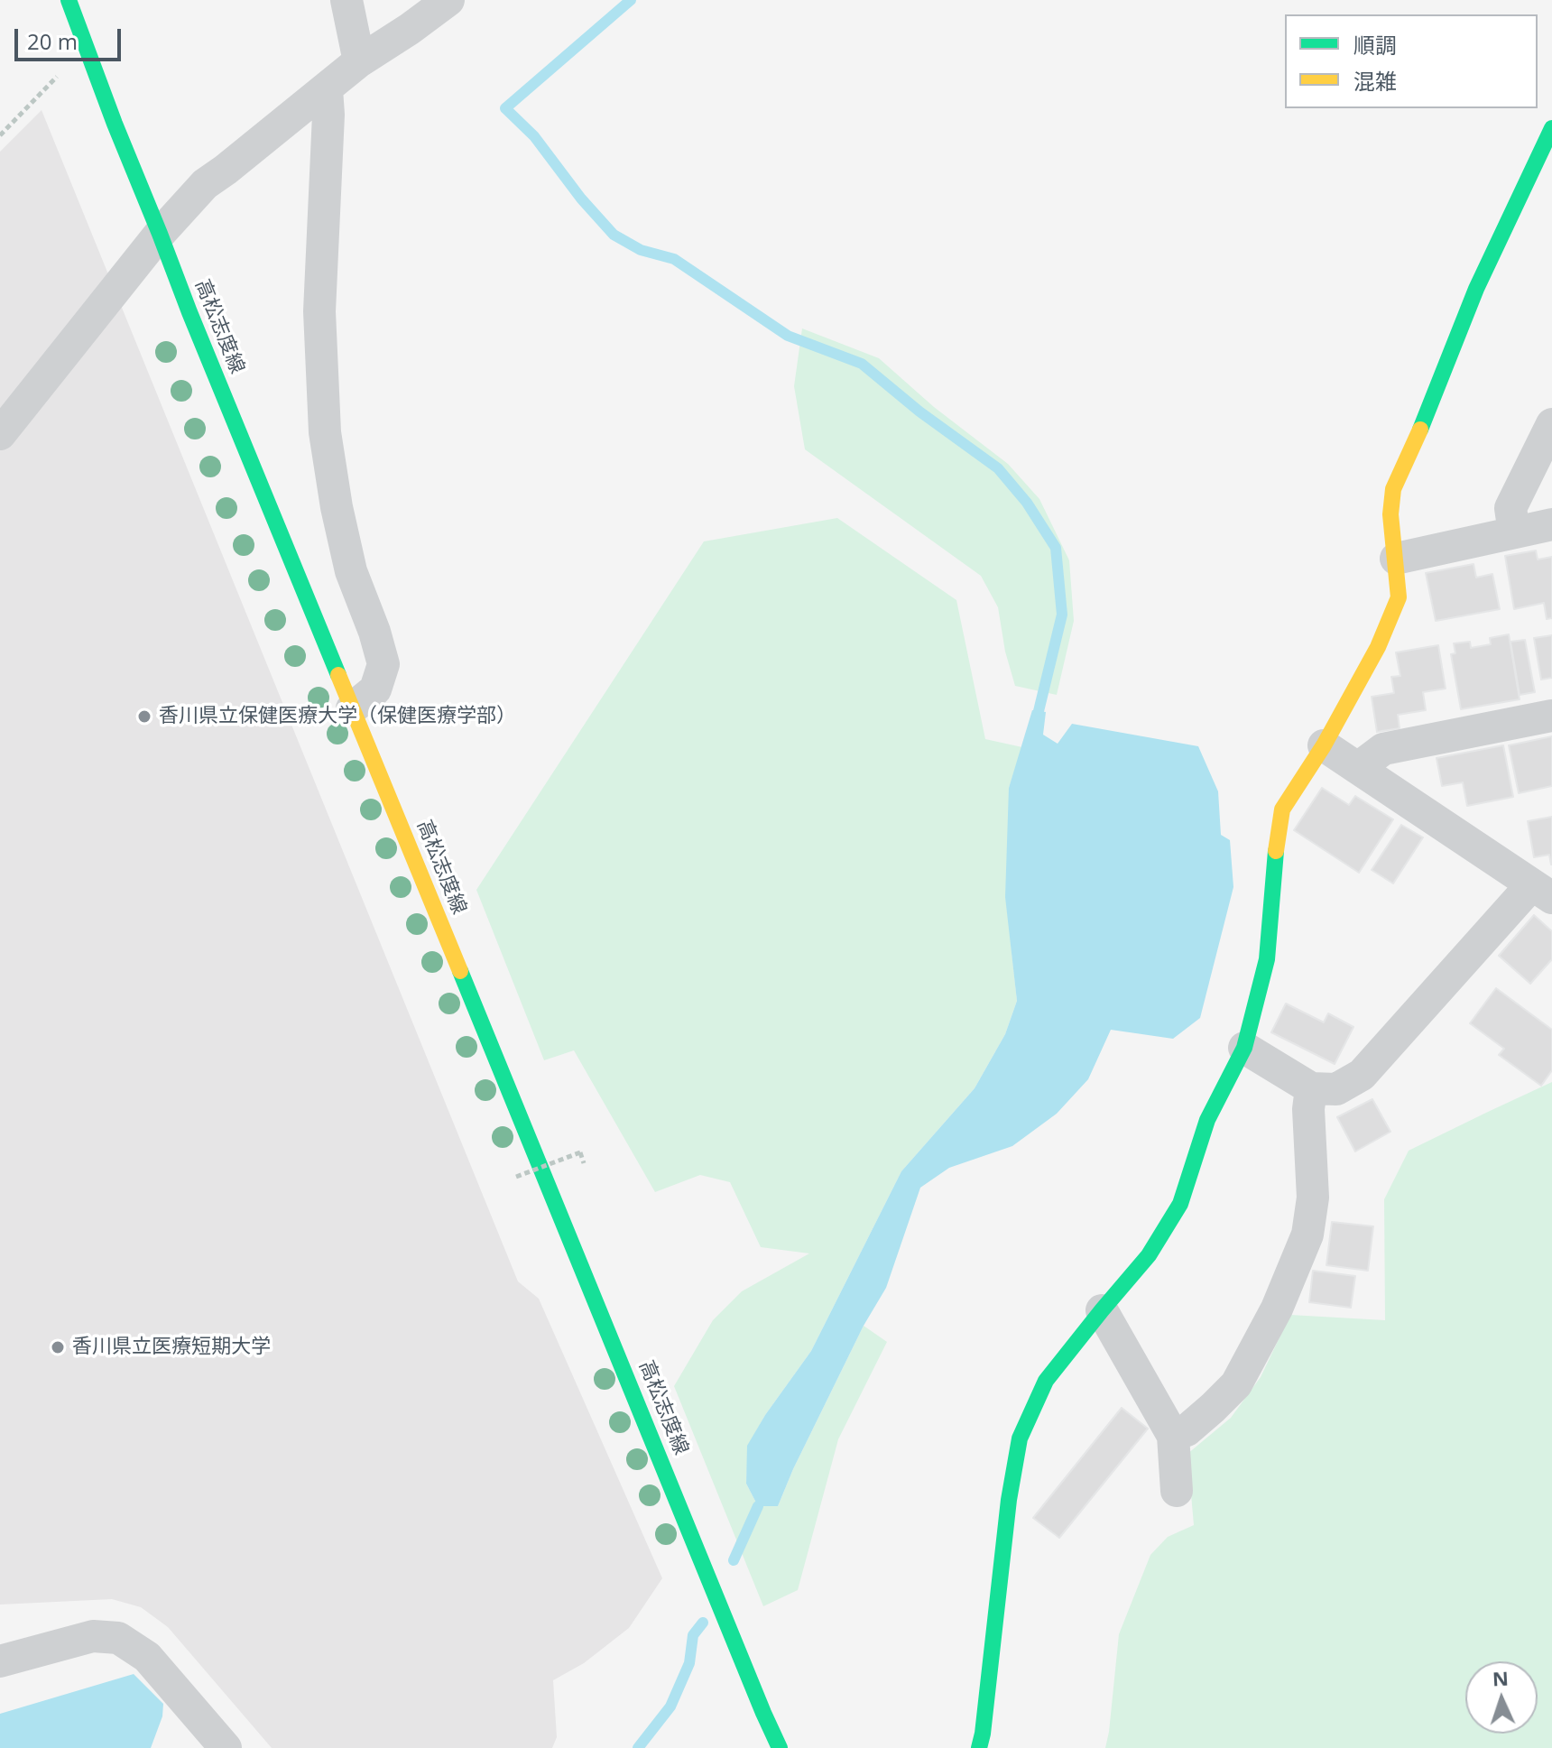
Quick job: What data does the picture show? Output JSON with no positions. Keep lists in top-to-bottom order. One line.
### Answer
{"streets":{"main road":["高松志度線"]},"places":["香川県立保健医療大学（保健医療学部）","香川県立医療短期大学"],"legend":["順調","混雑"],"scale_bar":"20 m","north":"top"}
